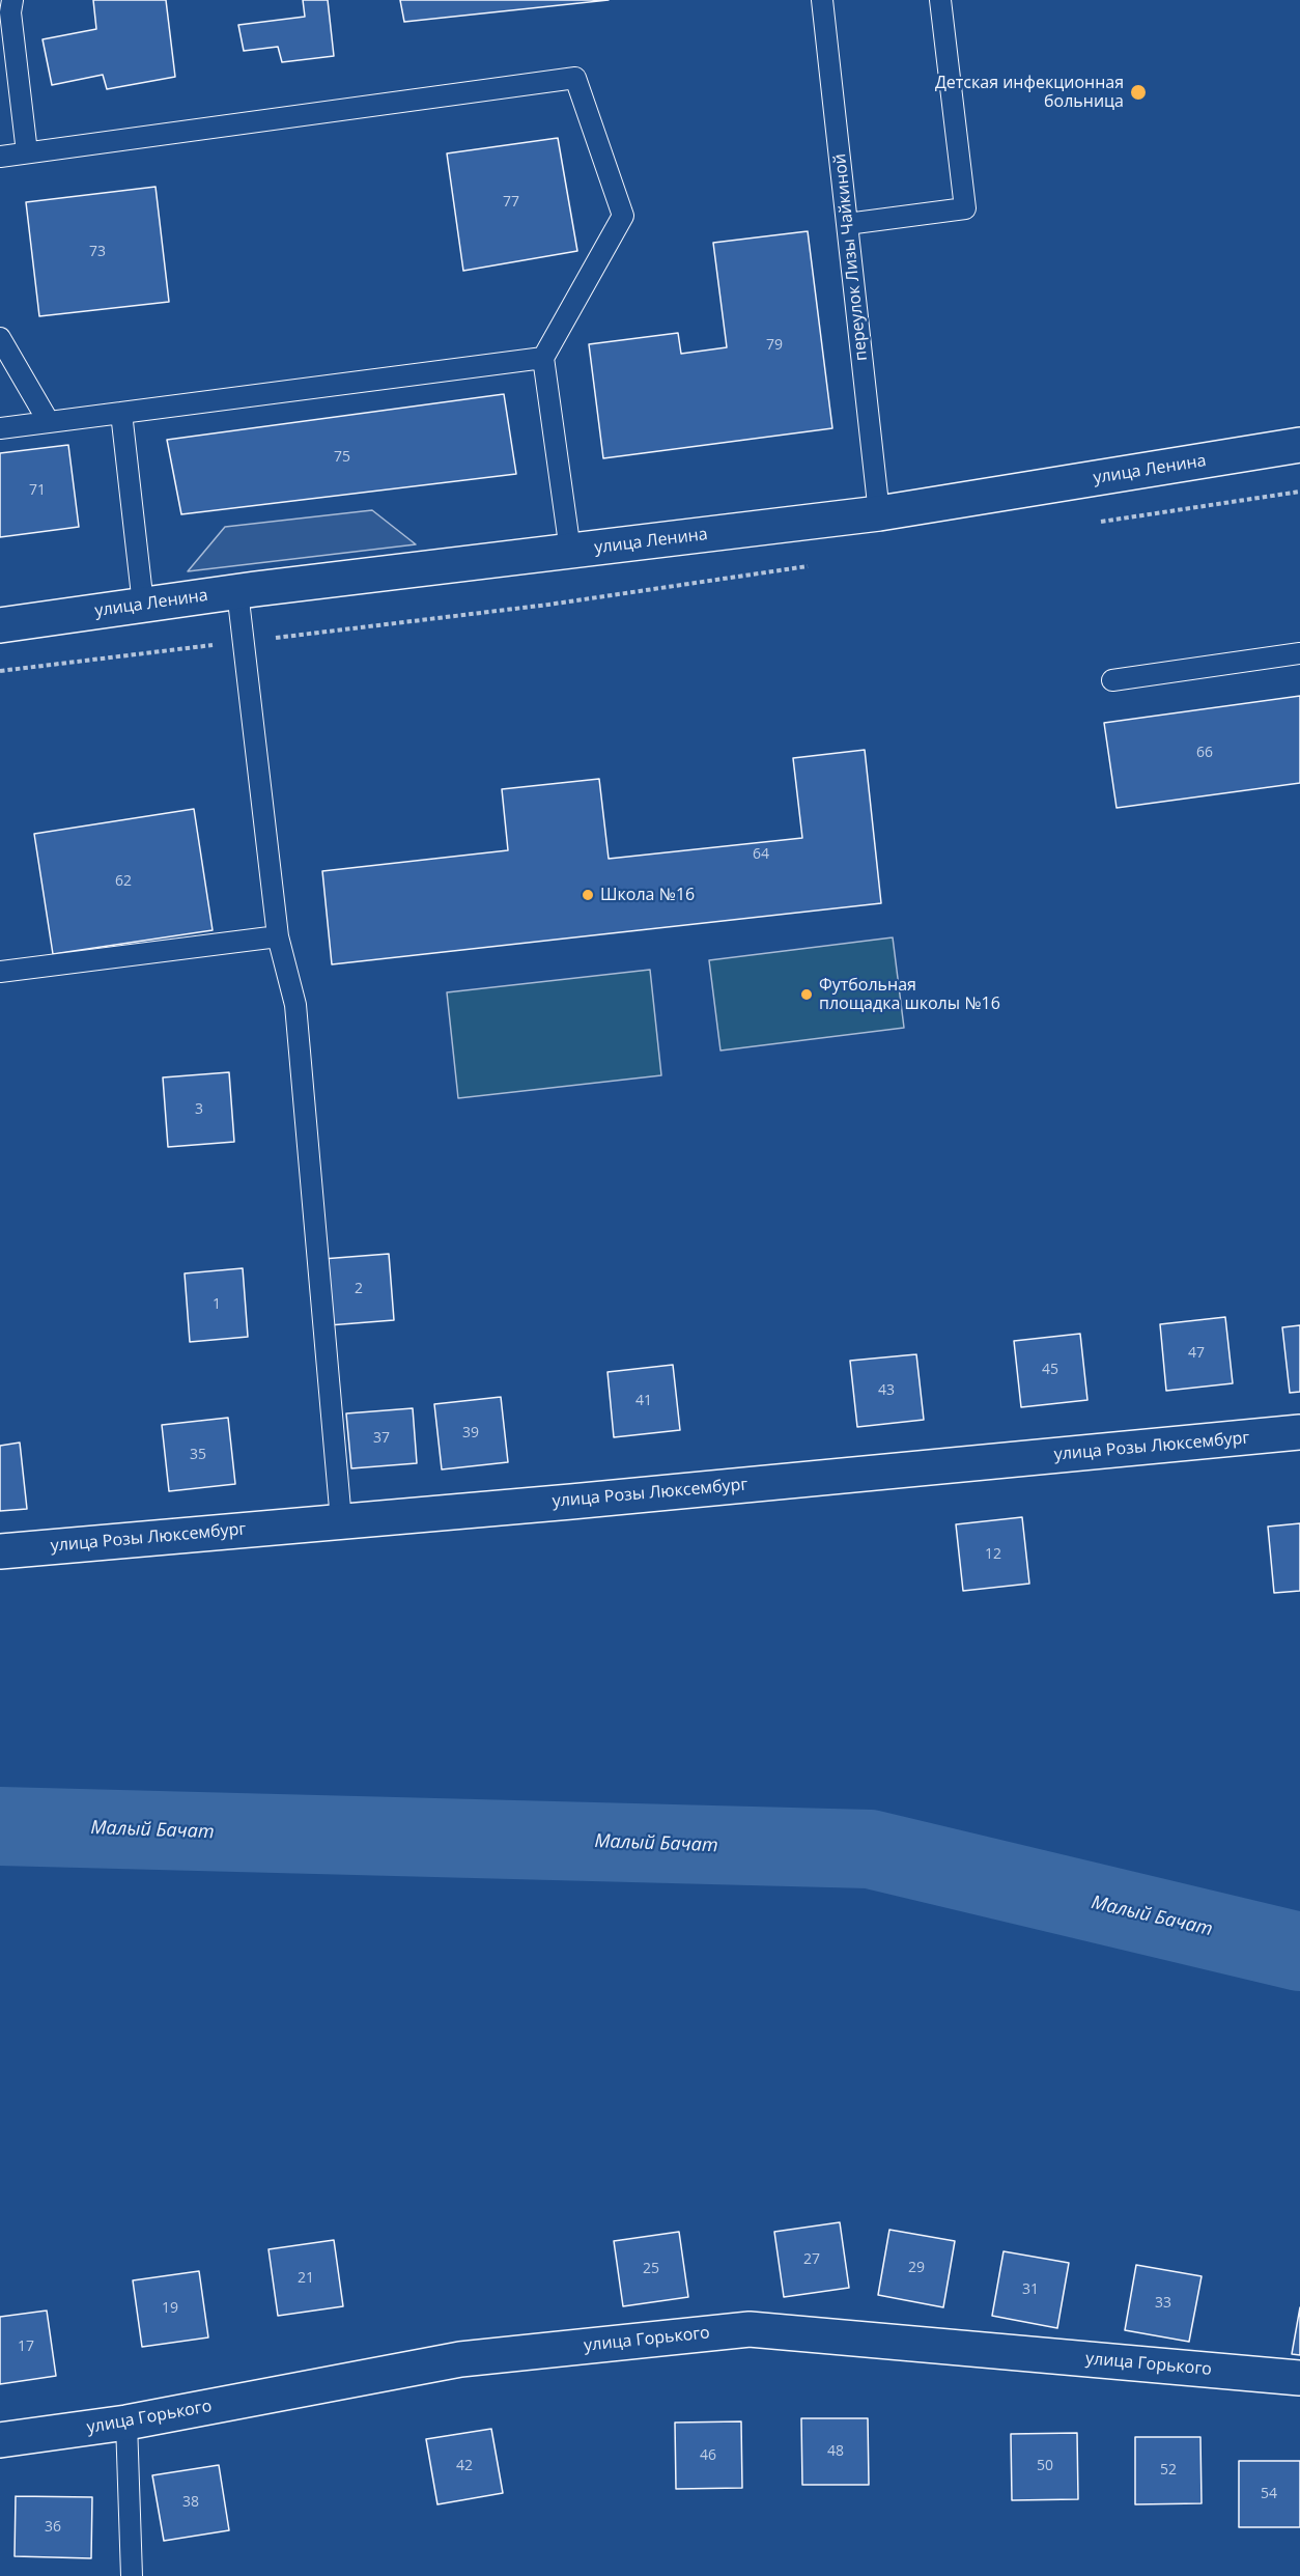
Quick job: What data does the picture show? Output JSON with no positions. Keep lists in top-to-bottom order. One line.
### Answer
{"streets":{"street":["улица Ленина","улица Розы Люксембург","улица Горького"],"lane":["переулок Лизы Чайкиной"]},"crossings":[["переулок Лизы Чайкиной","улица Ленина"]],"water":["Малый Бачат"],"places":["Детская инфекционная больница","Школа №16","Футбольная площадка школы №16"],"house_numbers":["77","73","79","75","71","66","64","62","3","2","1","47","45","43","41","39","37","35","12","27","29","25","21","31","33","19","17","48","46","42","50","52","54","38","36"]}
